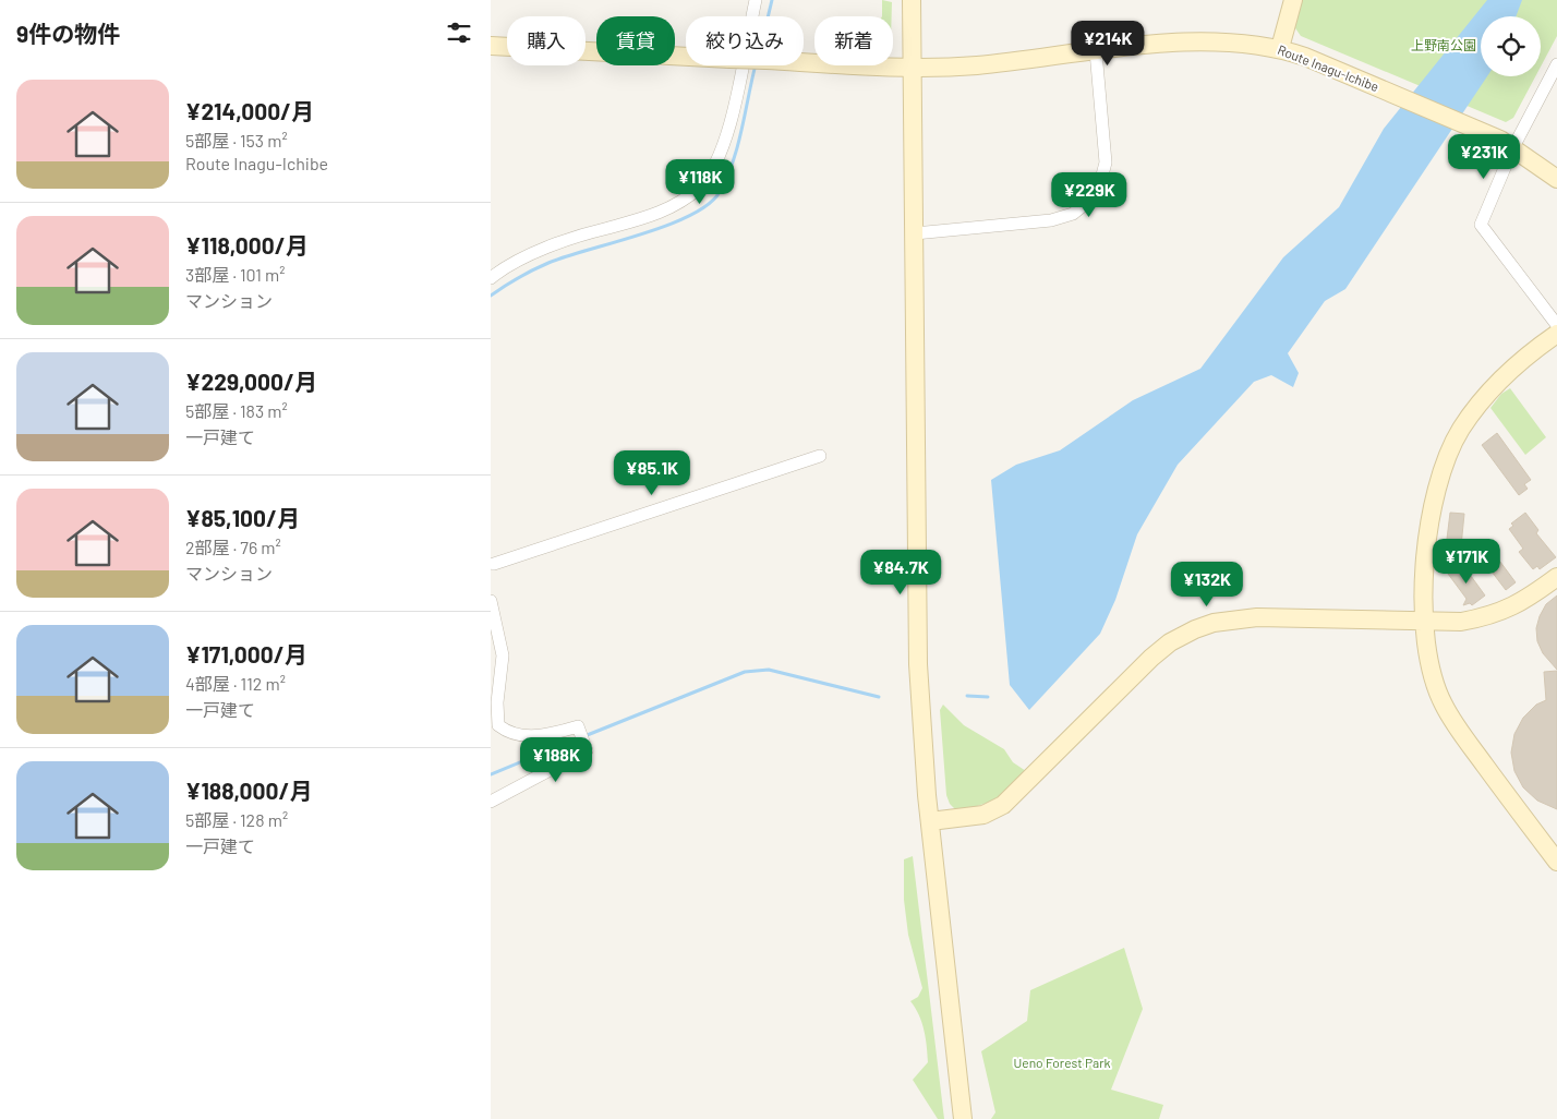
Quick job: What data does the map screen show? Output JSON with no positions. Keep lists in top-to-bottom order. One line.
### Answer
{"streets":{"street":["Route Inagu-Ichibe"]},"parks":["上野南公園","Ueno Forest Park"],"page":{"heading":"9件の物件","chip":["購入","賃貸","絞り込み","新着"],"price":["¥214K","¥231K","¥118K","¥229K","¥85.1K","¥171K","¥84.7K","¥132K","¥188K"],"list":[{"name":"¥214,000/月","note":"5部屋 · 153 m² · Route Inagu-Ichibe"},{"name":"¥118,000/月","note":"3部屋 · 101 m² · マンション"},{"name":"¥229,000/月","note":"5部屋 · 183 m² · 一戸建て"},{"name":"¥85,100/月","note":"2部屋 · 76 m² · マンション"},{"name":"¥171,000/月","note":"4部屋 · 112 m² · 一戸建て"},{"name":"¥188,000/月","note":"5部屋 · 128 m² · 一戸建て"}]}}
